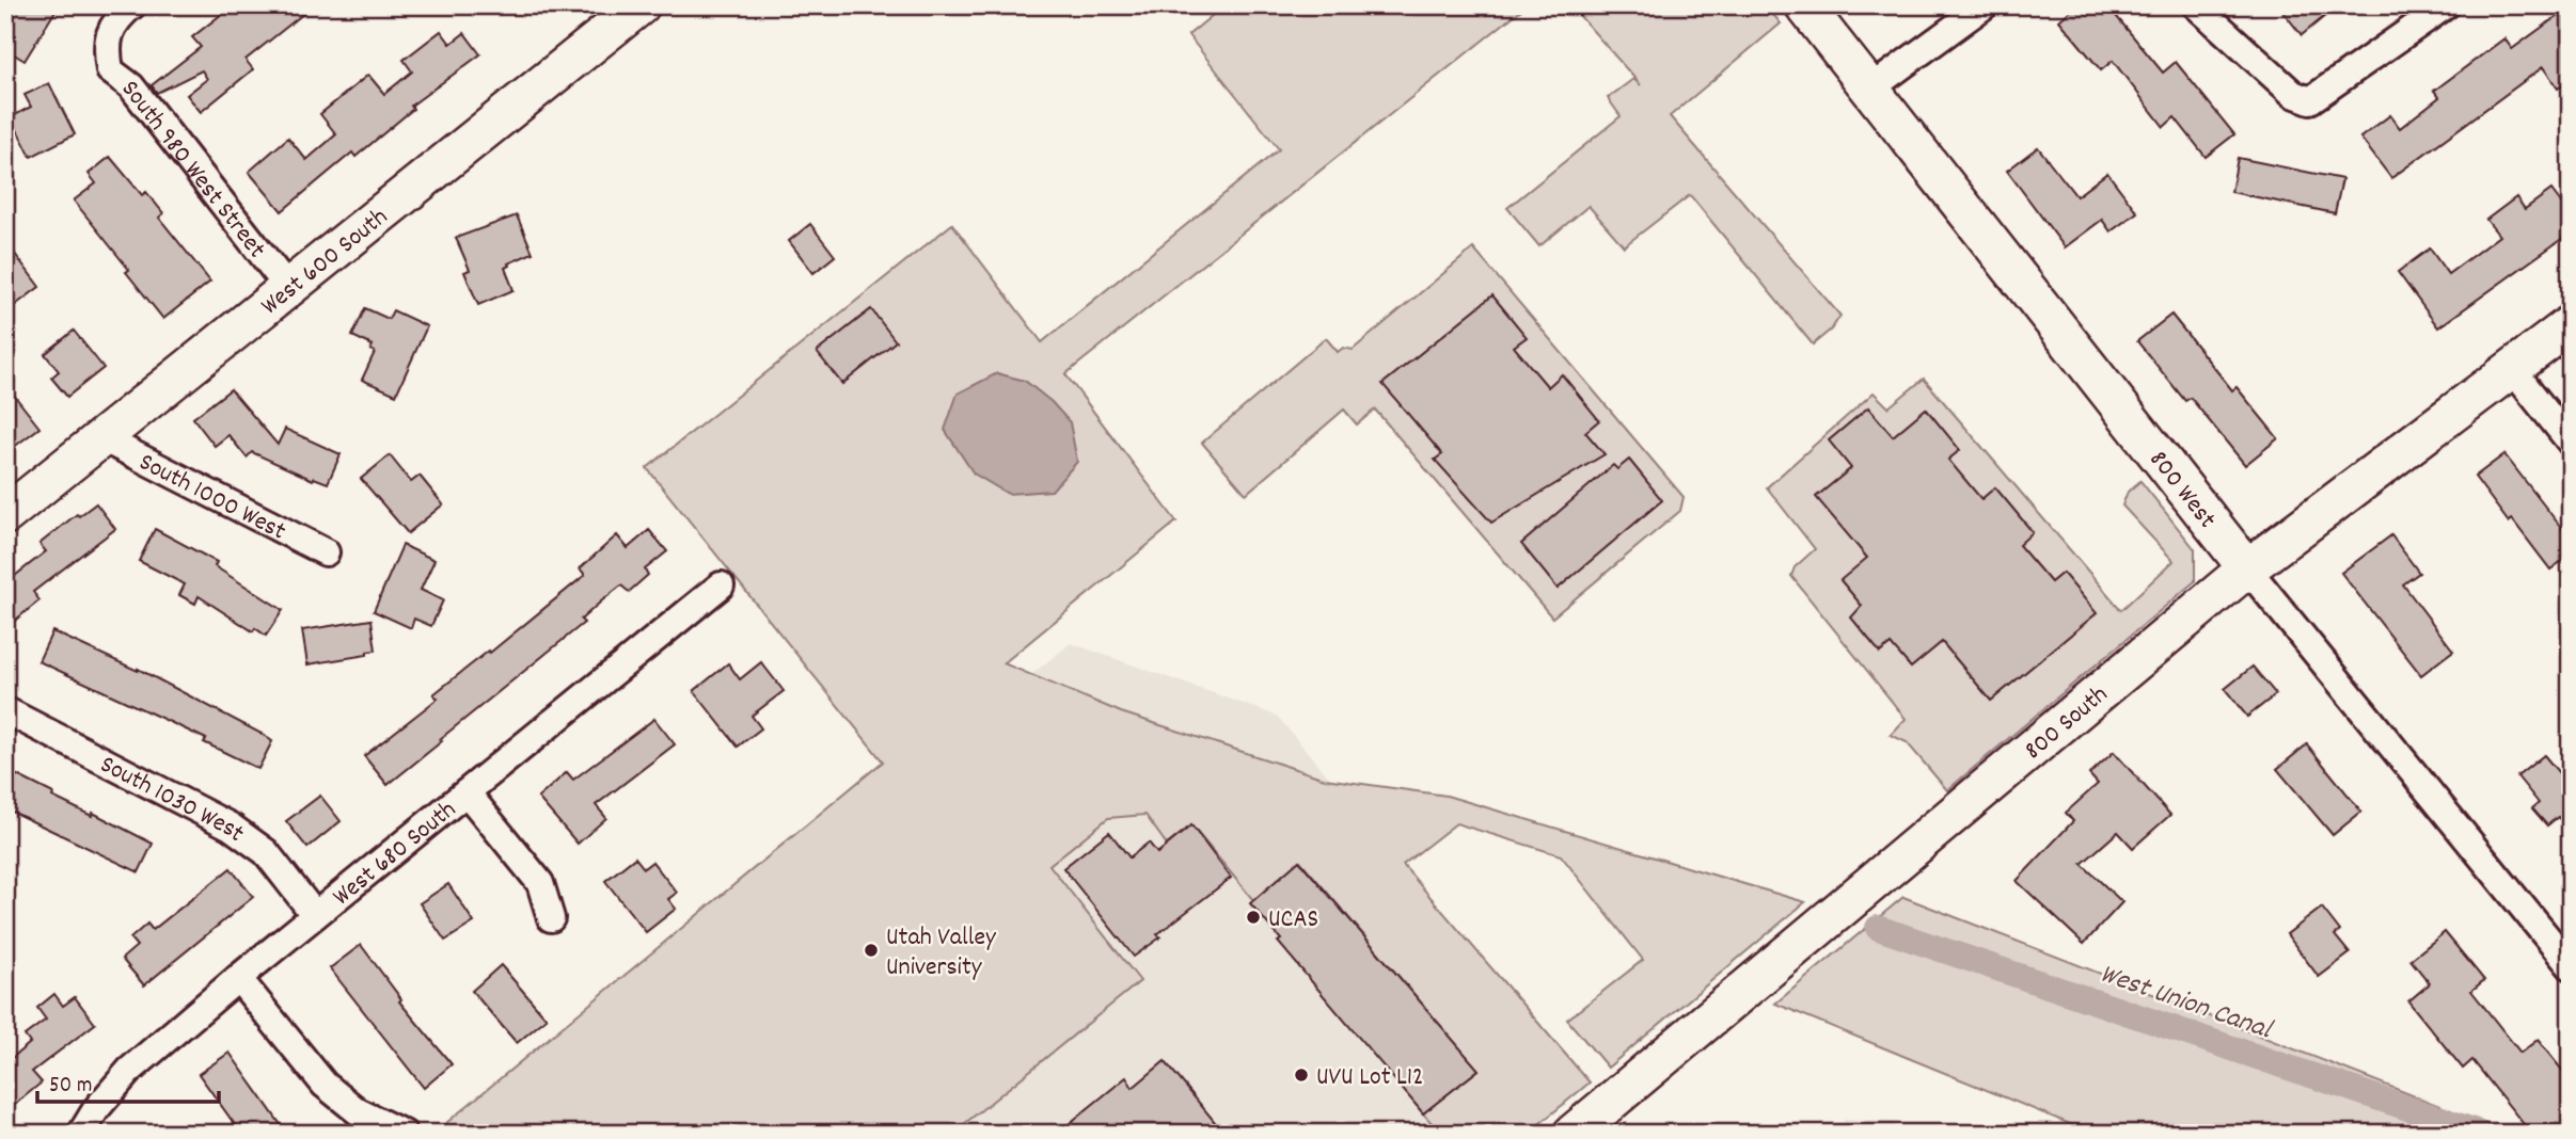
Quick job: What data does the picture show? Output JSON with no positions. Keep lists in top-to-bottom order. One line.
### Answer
{"streets":{"street":["South 980 West Street","West 600 South","800 West","South 1000 West","800 South","South 1030 West","West 680 South"]},"crossings":[["South 980 West Street","West 600 South"],["West 600 South","South 1000 West"],["800 West","800 South"],["South 1030 West","West 680 South"]],"water":["West Union Canal"],"places":["UCAS","Utah Valley University","UVU Lot L12"],"scale_bar":"50 m"}
